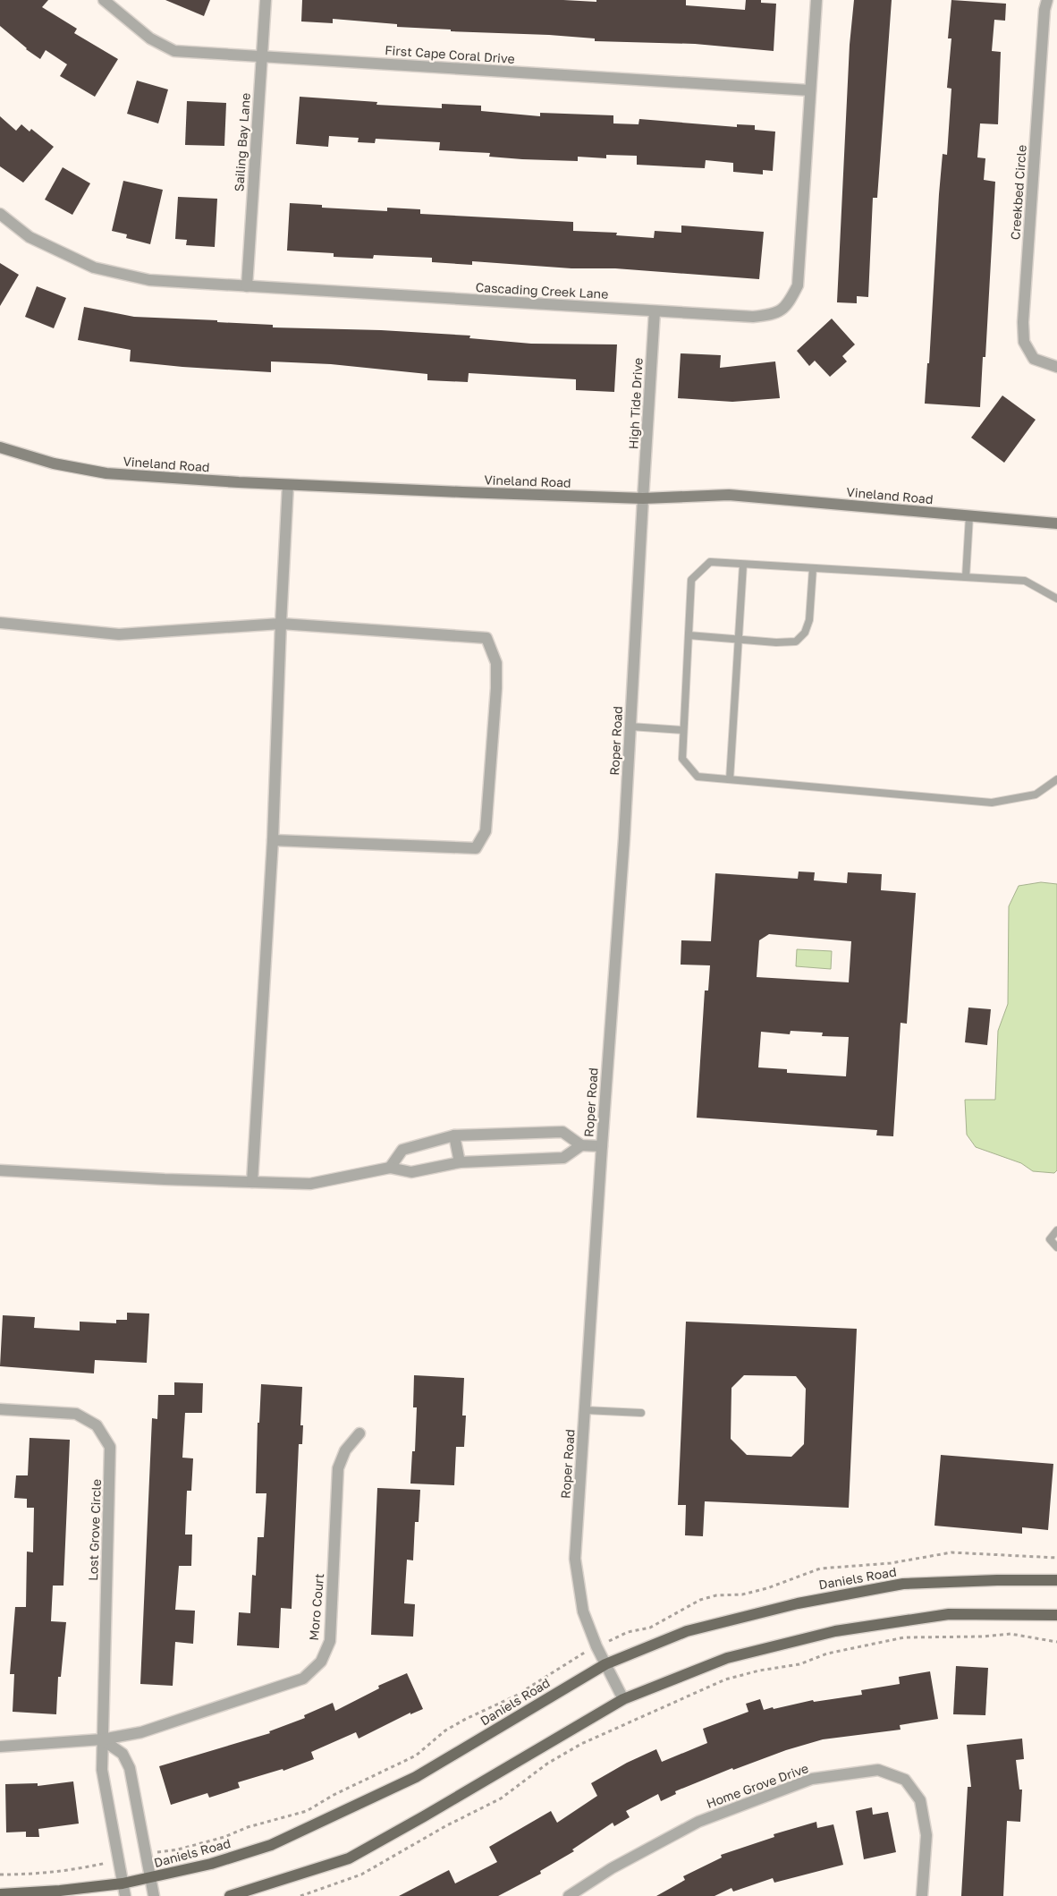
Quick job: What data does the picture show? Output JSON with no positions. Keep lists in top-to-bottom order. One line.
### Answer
{"streets":{"main road":["Vineland Road","Daniels Road"],"street":["First Cape Coral Drive","Sailing Bay Lane","Creekbed Circle","Cascading Creek Lane","High Tide Drive","Roper Road","Lost Grove Circle","Moro Court","Home Grove Drive"]},"crossings":[["First Cape Coral Drive","Sailing Bay Lane"],["First Cape Coral Drive","Cascading Creek Lane"],["Sailing Bay Lane","Cascading Creek Lane"],["Cascading Creek Lane","High Tide Drive"],["High Tide Drive","Vineland Road"],["High Tide Drive","Roper Road"],["Vineland Road","Roper Road"],["Roper Road","Daniels Road"],["Lost Grove Circle","Daniels Road"],["Lost Grove Circle","Moro Court"]]}
